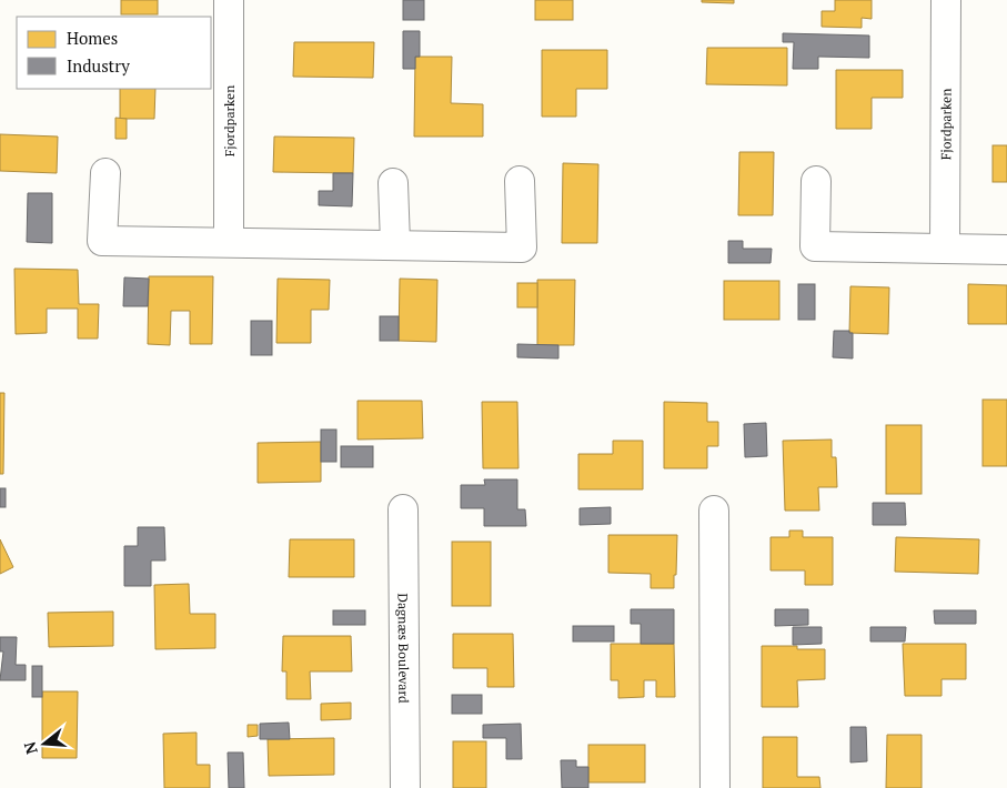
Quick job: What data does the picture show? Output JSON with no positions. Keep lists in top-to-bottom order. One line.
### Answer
{"streets":{"street":["Fjordparken","Dagnæs Boulevard"]},"legend":["Homes","Industry"],"north":"left"}
